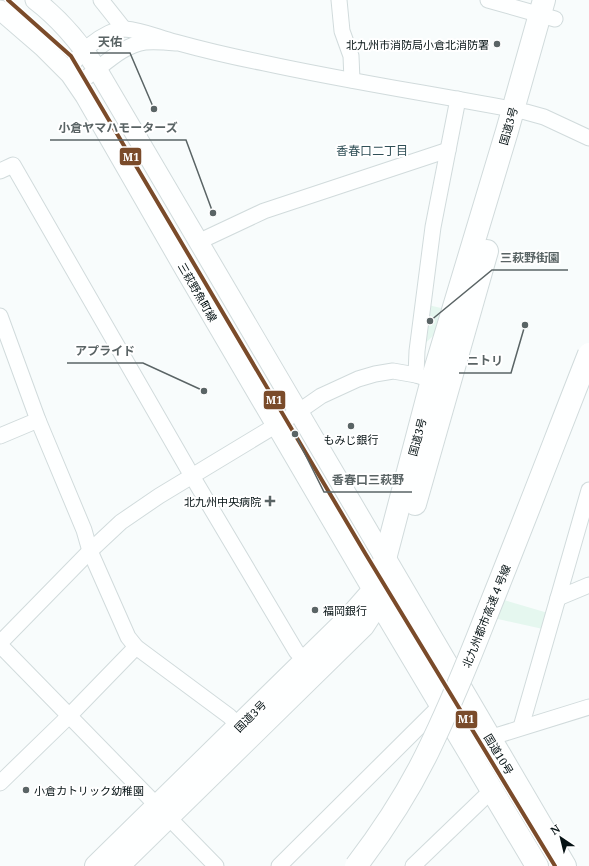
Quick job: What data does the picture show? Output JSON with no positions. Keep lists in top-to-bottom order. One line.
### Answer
{"streets":{"highway":["国道3号","北九州都市高速４号線","国道10号"],"main road":["三萩野魚町線"]},"crossings":[["国道3号","三萩野魚町線"],["国道3号","国道10号"]],"districts":["香春口二丁目"],"places":{"other":["北九州市消防局小倉北消防署","天佑","小倉ヤマハモーターズ","三萩野街園","ニトリ","アプライド","もみじ銀行","香春口三萩野","福岡銀行","小倉カトリック幼稚園"],"health":["北九州中央病院"]},"lines":["transit line M1"],"north":"top left"}
